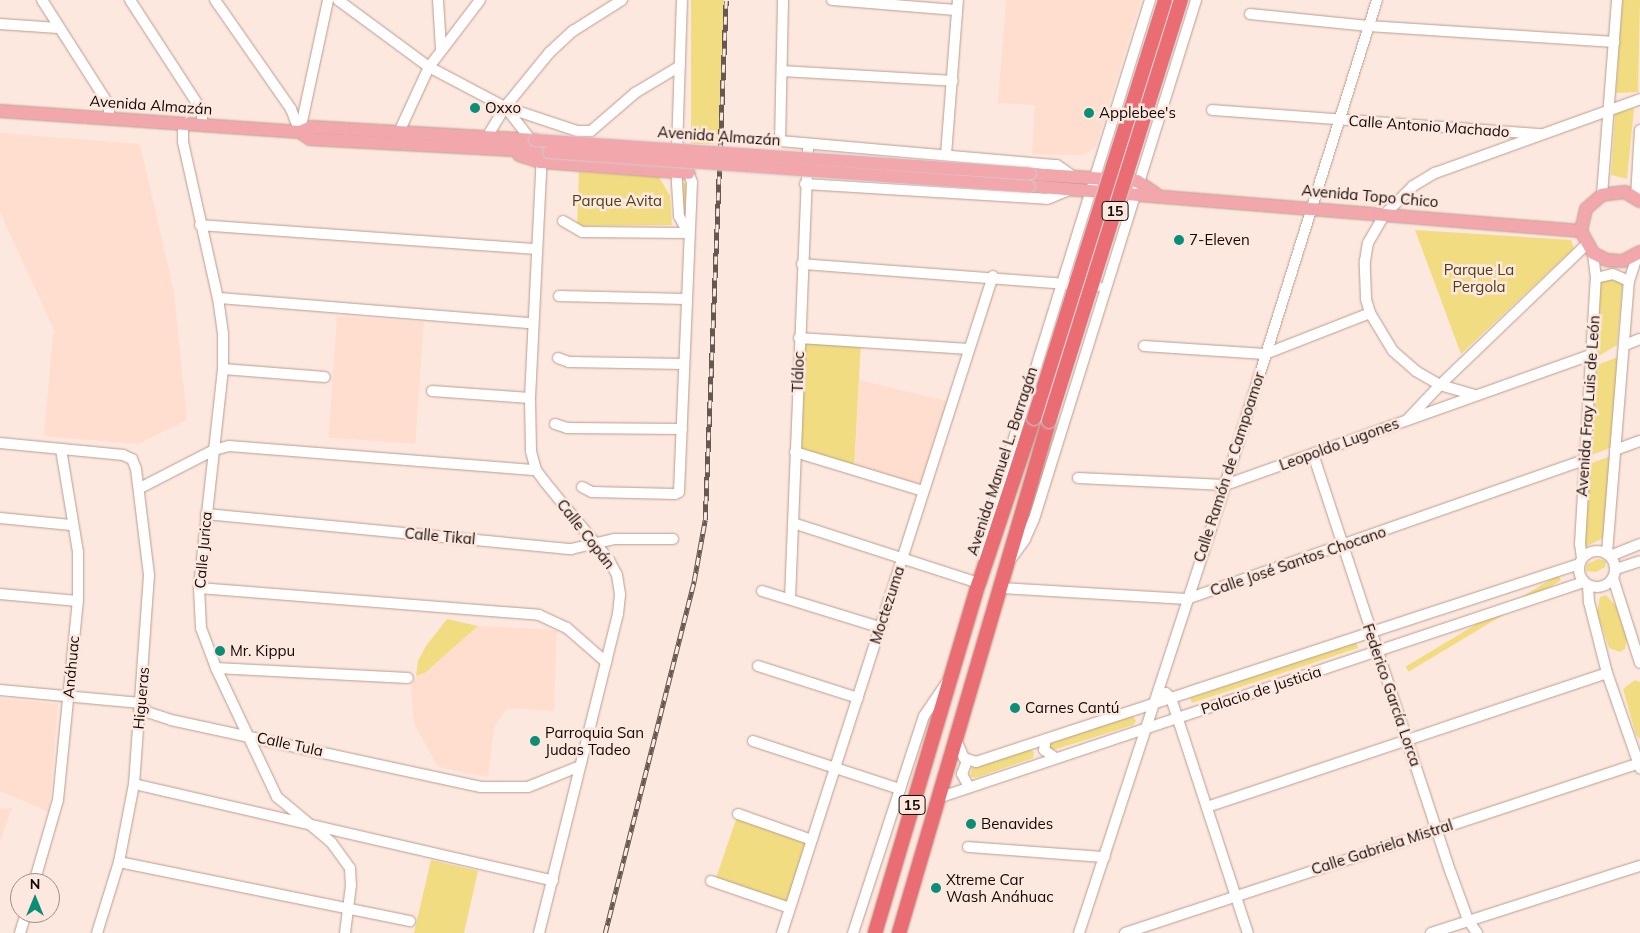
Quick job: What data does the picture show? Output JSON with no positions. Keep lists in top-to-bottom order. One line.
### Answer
{"streets":{"highway":["15","Avenida Manuel L. Barragán"],"main road":["Avenida Almazán","Avenida Topo Chico"],"street":["Calle Antonio Machado","Tláloc","Avenida Fray Luis de León","Leopoldo Lugones","Calle Ramón de Campoamor","Calle Copán","Calle Tikal","Calle Jurica","Calle José Santos Chocano","Moctezuma","Anáhuac","Palacio de Justicia","Federico García Lorca","Higueras","Calle Tula","Calle Gabriela Mistral"]},"crossings":[["Avenida Almazán","Avenida Topo Chico"],["Avenida Almazán","Calle Copán"],["Avenida Almazán","Calle Jurica"],["Calle Antonio Machado","Calle Ramón de Campoamor"],["Avenida Topo Chico","Calle Ramón de Campoamor"],["15","Calle José Santos Chocano"],["15","Palacio de Justicia"],["Avenida Fray Luis de León","Leopoldo Lugones"],["Avenida Fray Luis de León","Calle José Santos Chocano"],["Avenida Fray Luis de León","Palacio de Justicia"],["Leopoldo Lugones","Calle Ramón de Campoamor"],["Leopoldo Lugones","Federico García Lorca"],["Calle Ramón de Campoamor","Calle José Santos Chocano"],["Calle Ramón de Campoamor","Palacio de Justicia"],["Calle Copán","Calle Tikal"],["Calle Copán","Calle Tula"],["Calle Tikal","Calle Jurica"],["Calle Jurica","Calle Tula"],["Calle José Santos Chocano","Federico García Lorca"],["Anáhuac","Higueras"],["Anáhuac","Calle Tula"],["Palacio de Justicia","Federico García Lorca"],["Federico García Lorca","Calle Gabriela Mistral"],["Higueras","Calle Tula"]],"parks":["Parque Avita","Parque La Pergola"],"places":["Oxxo","Applebee's","7-Eleven","Mr. Kippu","Carnes Cantú","Parroquia San Judas Tadeo","Benavides","Xtreme Car Wash Anáhuac"],"north":"top"}
